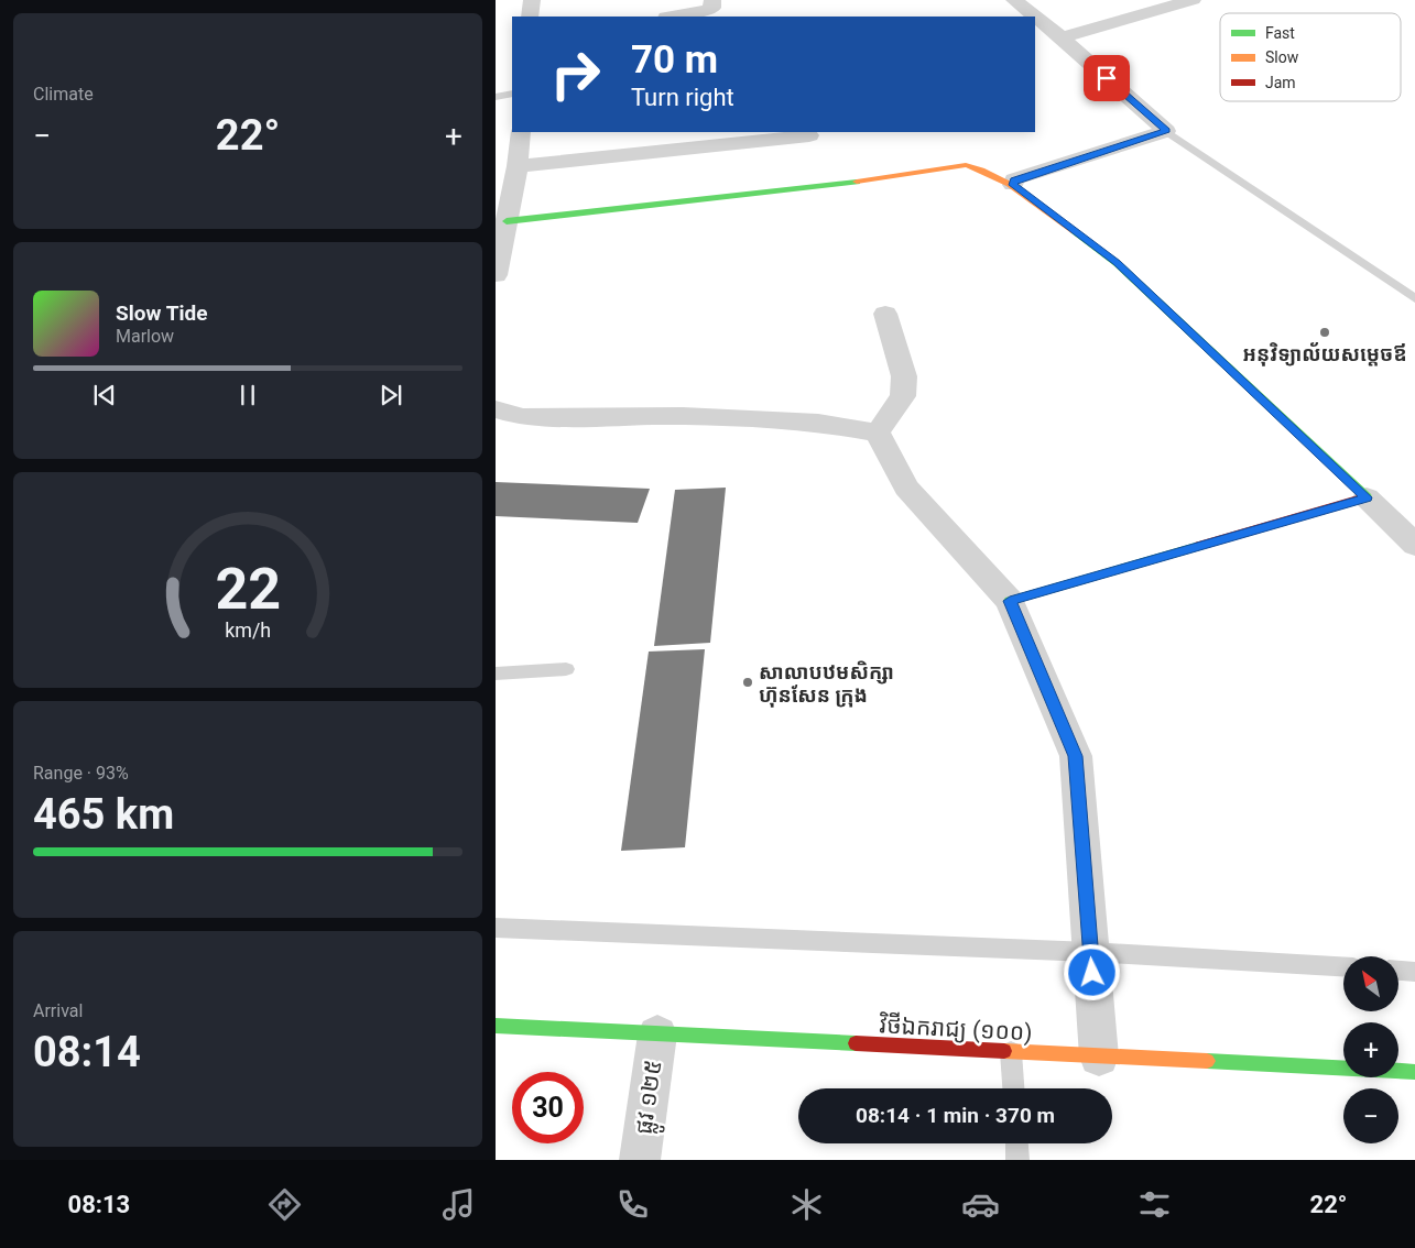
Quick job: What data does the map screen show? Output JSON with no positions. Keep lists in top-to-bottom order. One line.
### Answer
{"streets":{"street":["វិថីឯករាជ្យ (១០០)","ផ្លូវ ១២៥"]},"crossings":[["វិថីឯករាជ្យ (១០០)","ផ្លូវ ១២៥"]],"places":["អនុវិទ្យាល័យសម្តេចឪ","សាលាបឋមសិក្សា ហ៊ុនសែន ក្រុង"],"legend":["Fast","Slow","Jam"],"north":"top left","page":{"tile":["Climate",["Range · 93%","465 km"],["Arrival","08:14"]],"turn":["70 m","Turn right"],"heat":["−","22°","+"],"song":["Slow Tide","Marlow"],"map_buttons":["+","−"],"limit":"30","trip":"08:14 · 1 min · 370 m","tabs":["08:13","22°"],"gauge":["22","km/h"]}}
